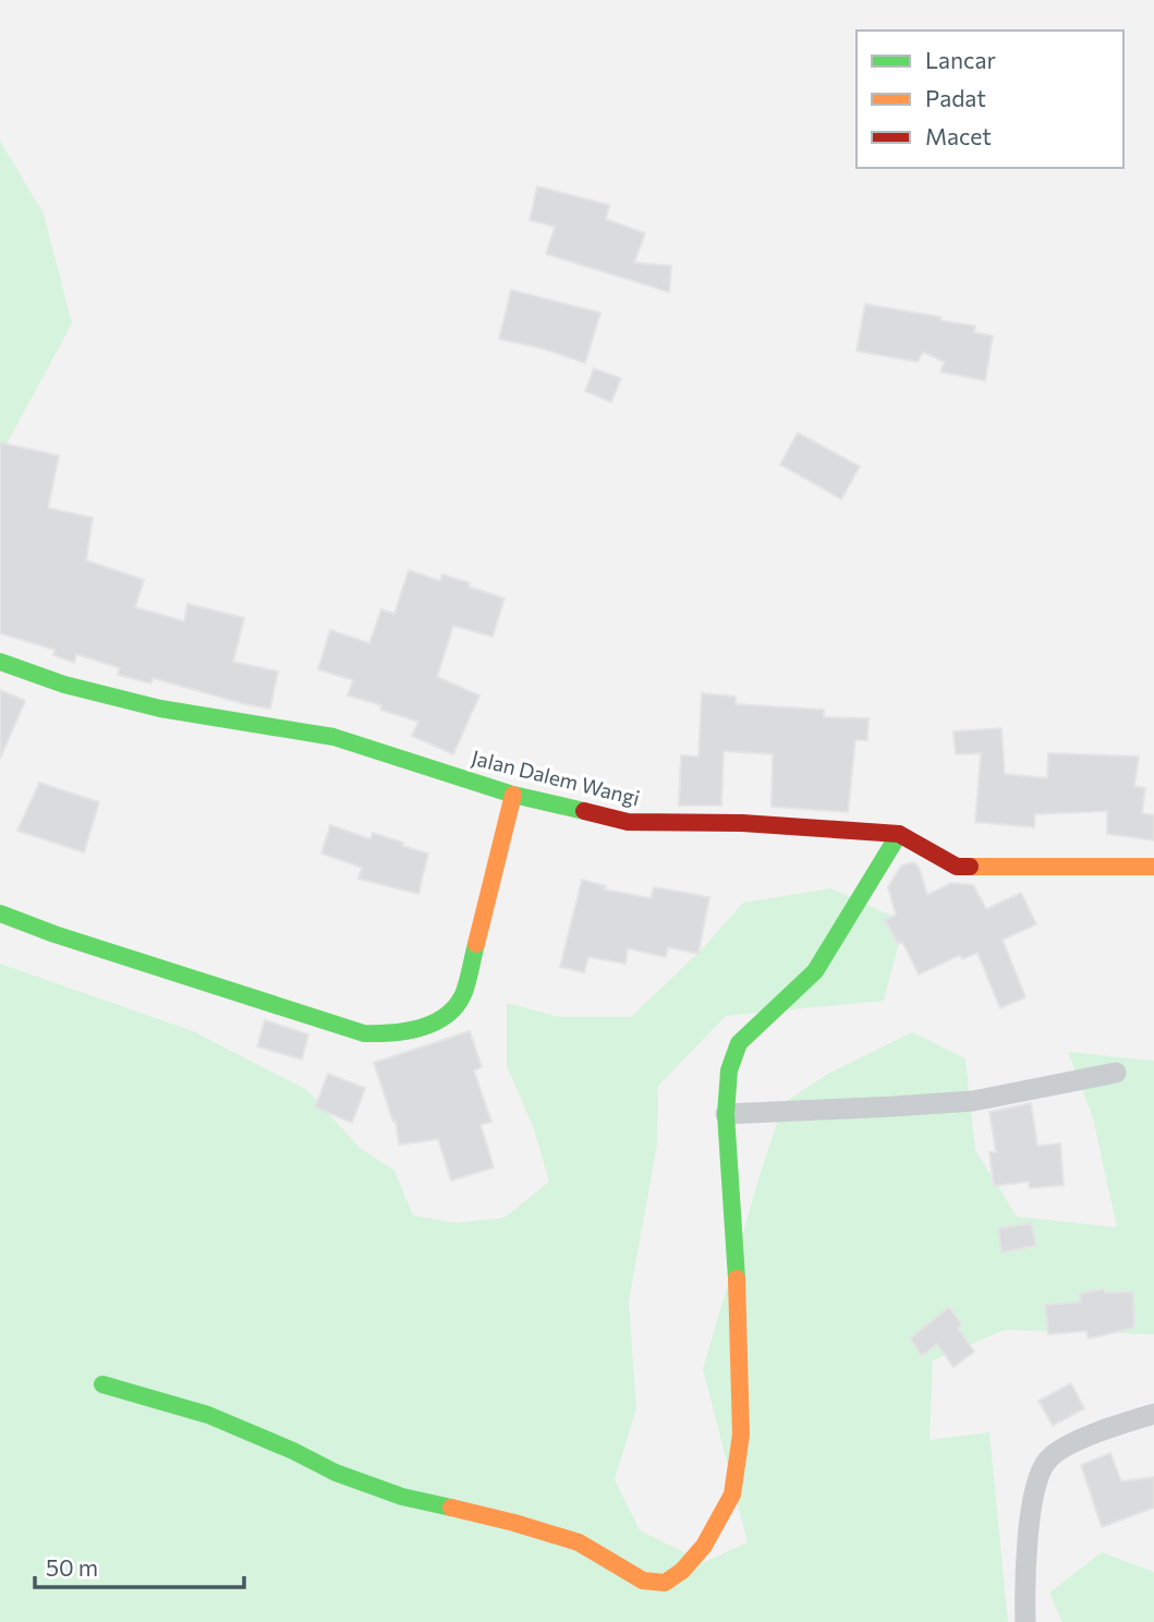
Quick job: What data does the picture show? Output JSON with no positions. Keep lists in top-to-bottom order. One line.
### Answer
{"streets":{"street":["Jalan Dalem Wangi"]},"legend":["Lancar","Padat","Macet"],"scale_bar":"50 m"}
